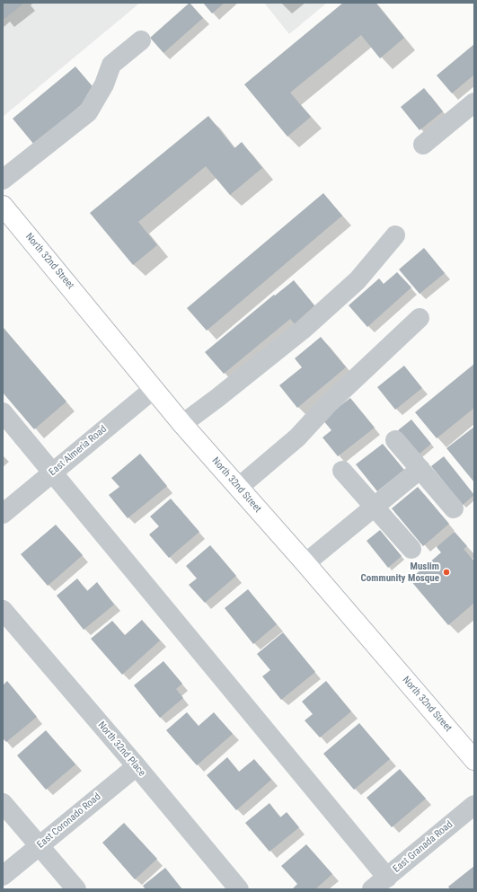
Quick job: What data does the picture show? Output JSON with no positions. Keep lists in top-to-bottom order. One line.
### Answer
{"streets":{"main road":["North 32nd Street"],"street":["East Almeria Road","North 32nd Place","East Coronado Road","East Granada Road"]},"crossings":[["North 32nd Street","East Almeria Road"],["North 32nd Place","East Coronado Road"]],"places":["Muslim Community Mosque"]}
